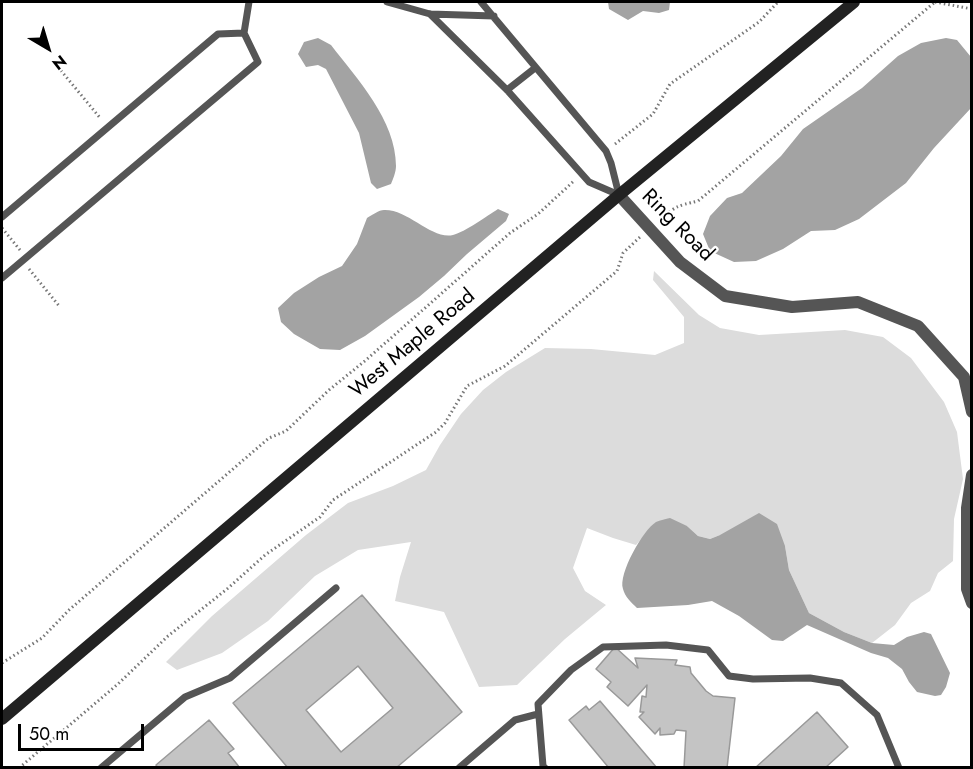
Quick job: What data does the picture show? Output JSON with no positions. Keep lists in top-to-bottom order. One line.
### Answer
{"streets":{"main road":["West Maple Road"],"street":["Ring Road"]},"crossings":[["Ring Road","West Maple Road"]],"scale_bar":"50 m","north":"bottom right"}
